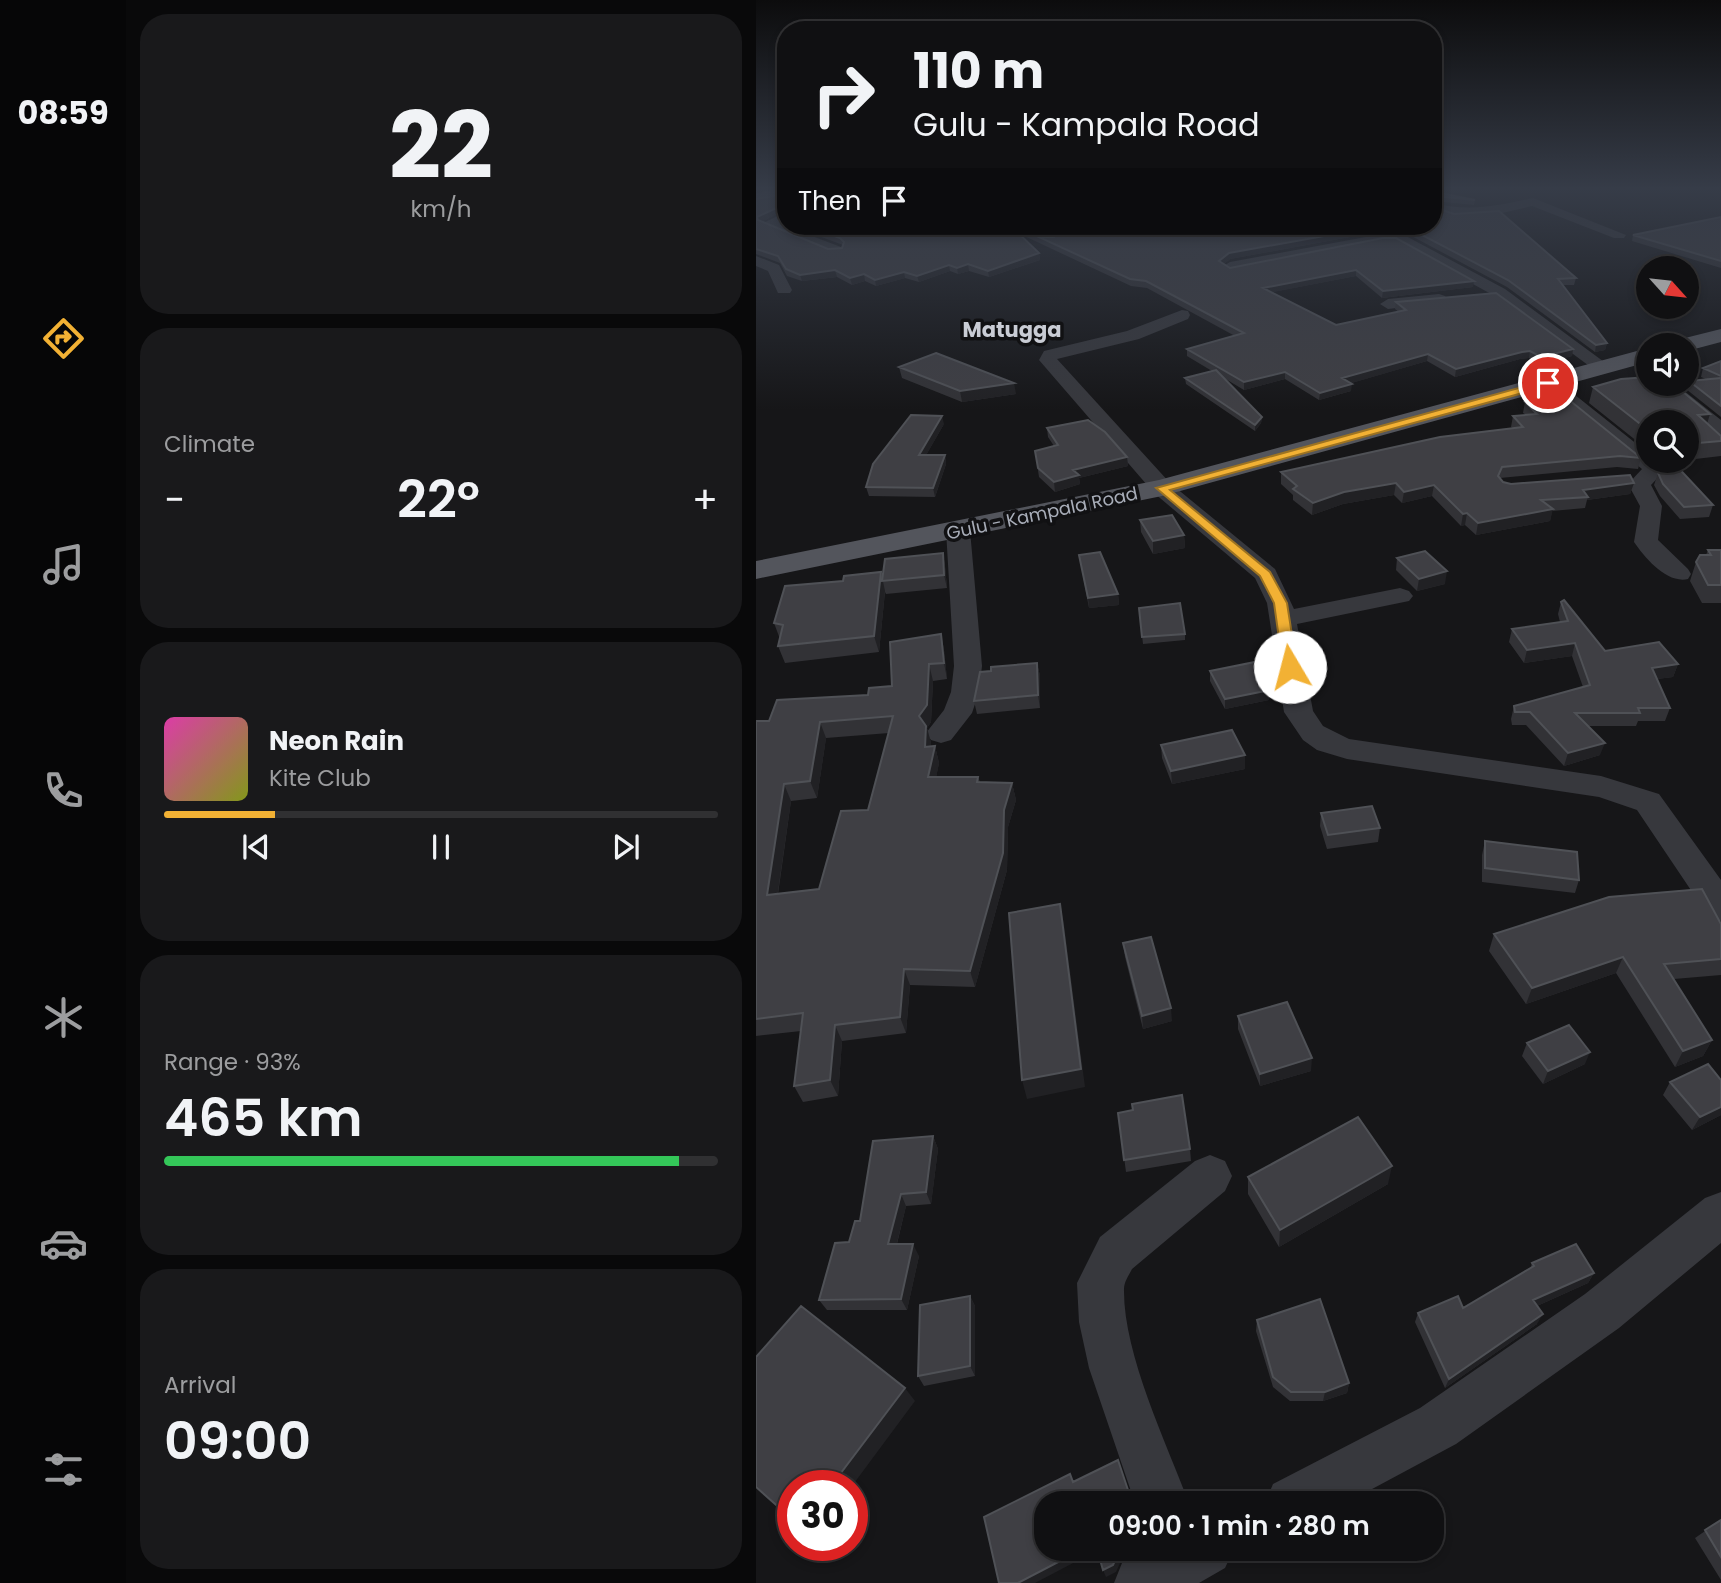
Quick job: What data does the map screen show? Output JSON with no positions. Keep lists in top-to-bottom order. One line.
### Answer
{"streets":{"main road":["Gulu - Kampala Road"]},"districts":["Matugga"],"north":"bottom right","page":{"tabs":"08:59","tile":[["22","km/h"],"Climate",["Range · 93%","465 km"],["Arrival","09:00"]],"turn":["110 m","Gulu - Kampala Road"],"then":"Then","heat":["−","22°","+"],"song":["Neon Rain","Kite Club"],"limit":"30","trip":"09:00 · 1 min · 280 m"}}
